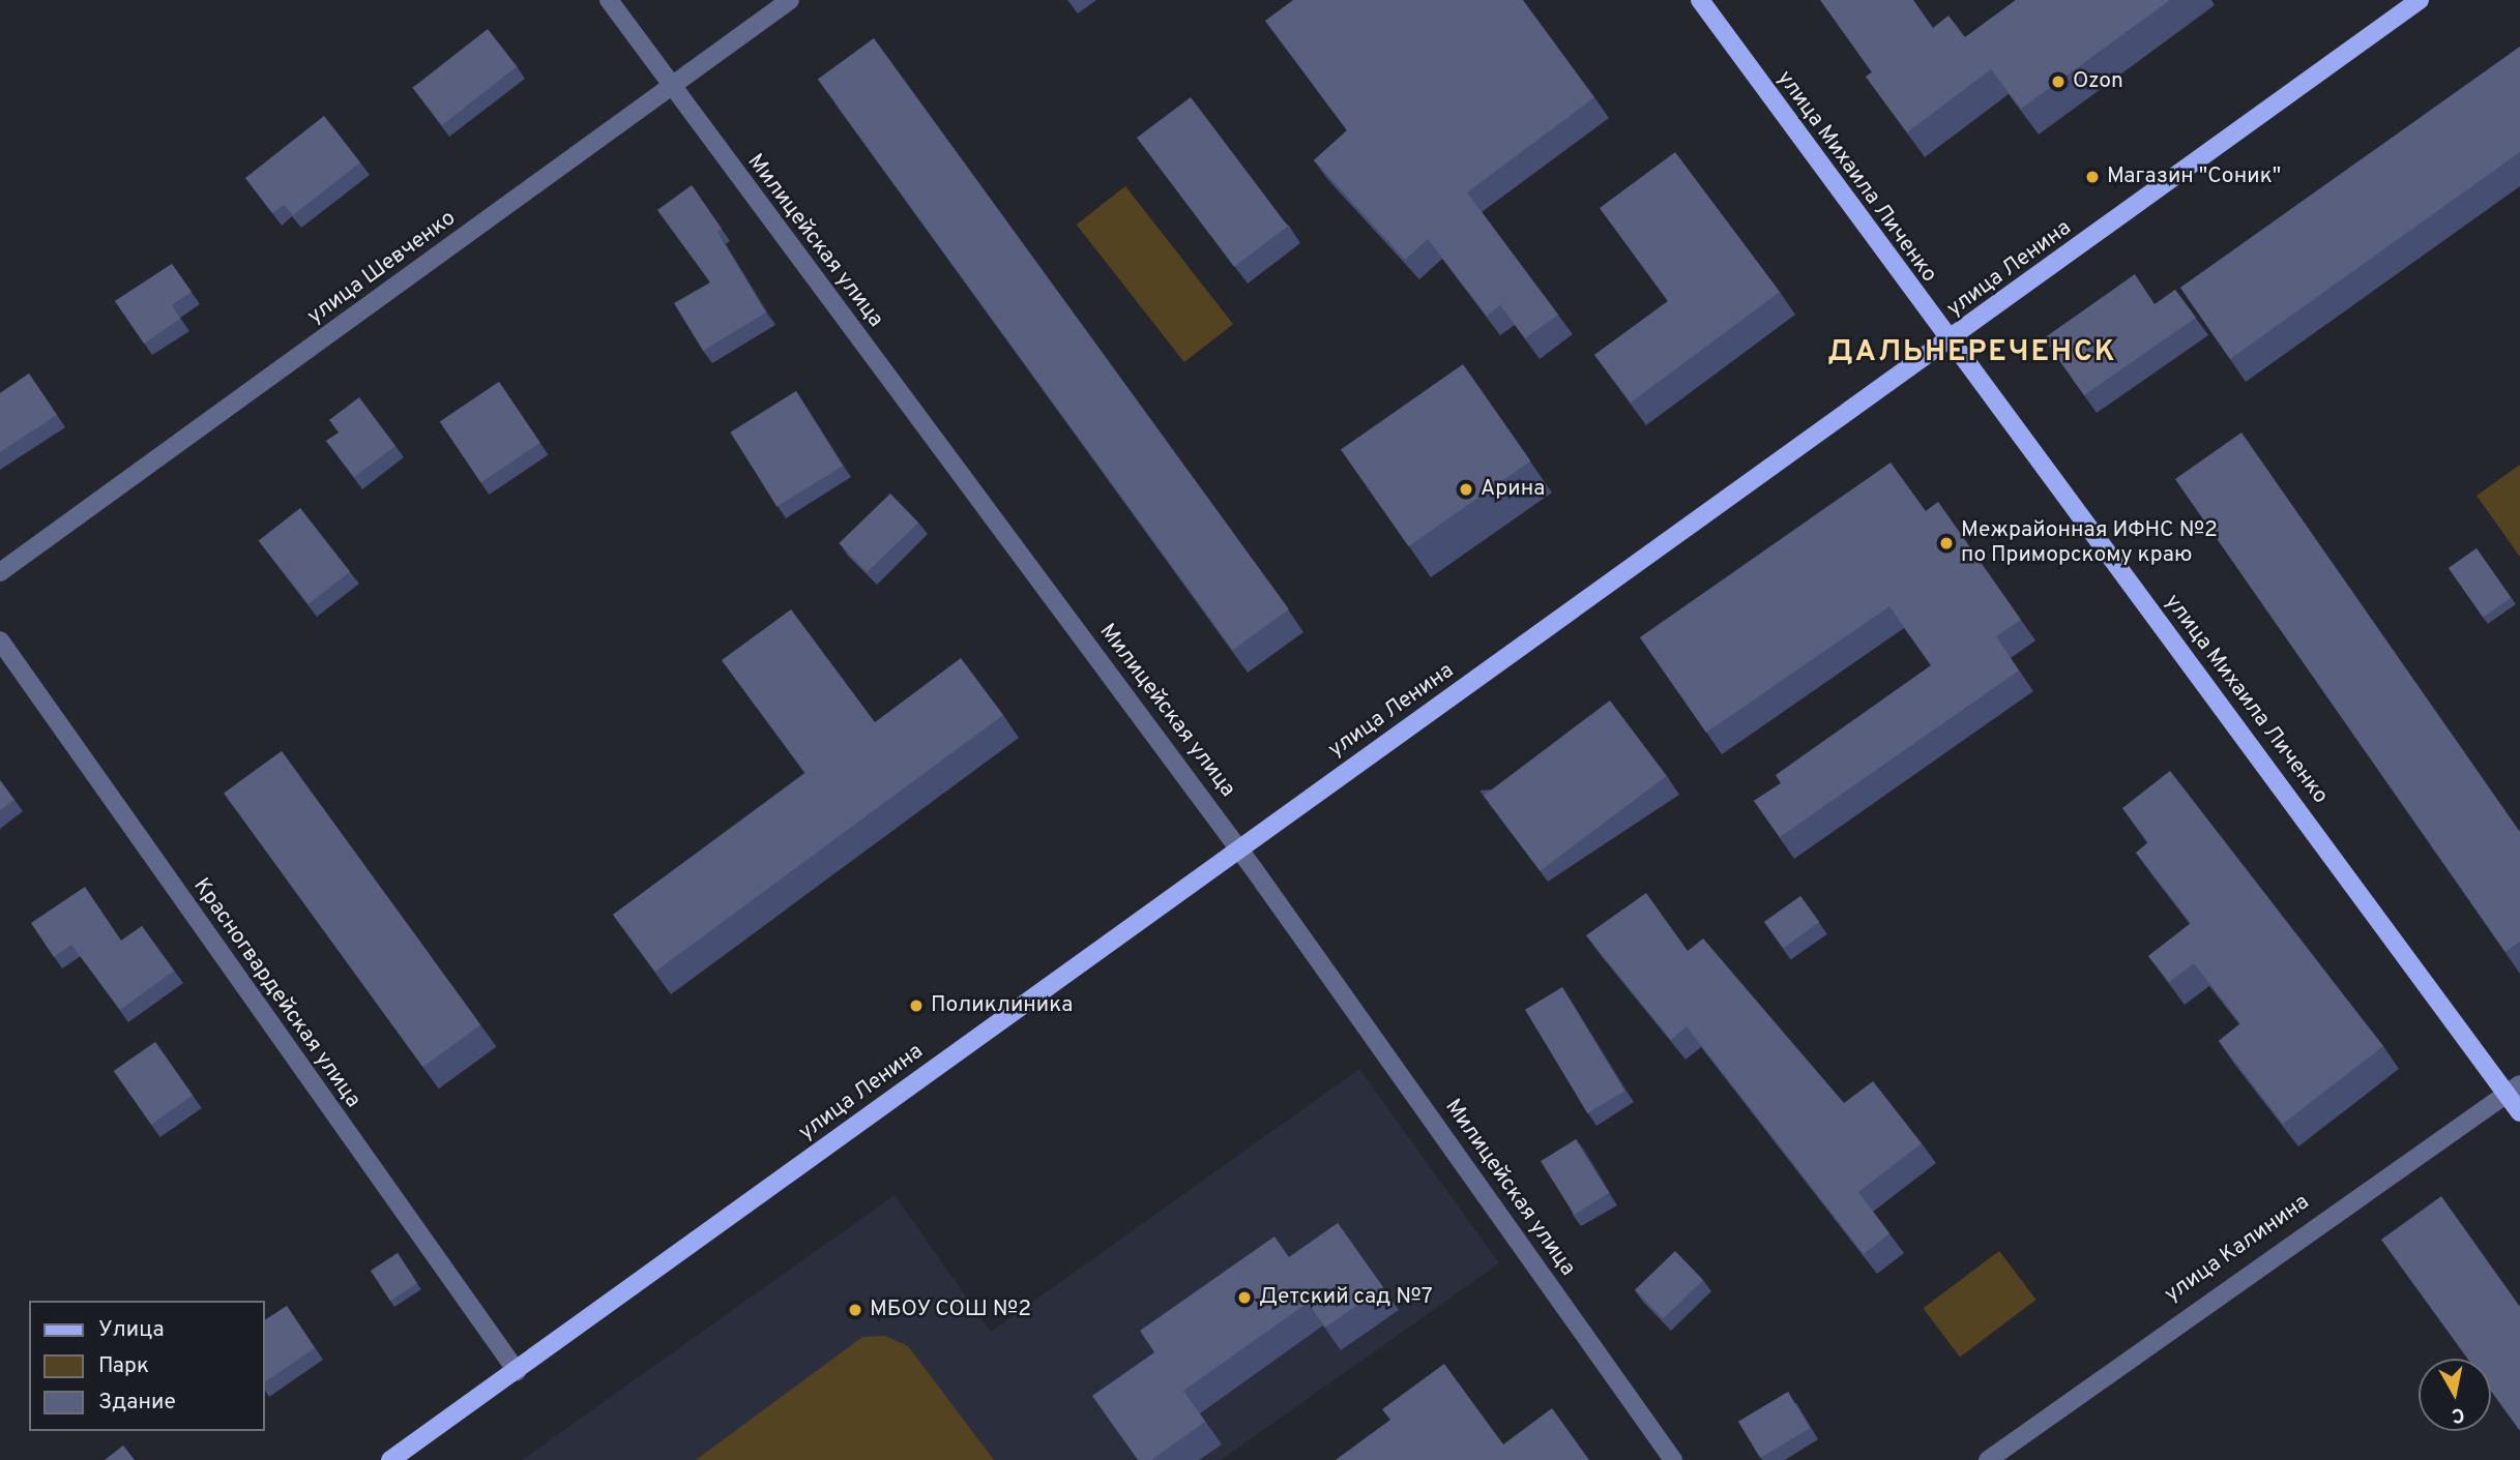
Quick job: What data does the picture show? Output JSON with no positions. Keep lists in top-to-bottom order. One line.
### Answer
{"streets":{"main road":["улица Михаила Личенко","улица Ленина"],"street":["Милицейская улица","улица Шевченко","Красногвардейская улица","улица Калинина"]},"crossings":[["улица Михаила Личенко","улица Ленина"],["улица Михаила Личенко","улица Калинина"],["Милицейская улица","улица Шевченко"],["Милицейская улица","улица Ленина"],["улица Ленина","Красногвардейская улица"]],"districts":["ДАЛЬНЕРЕЧЕНСК"],"places":["Ozon","Магазин \"Соник\"","Арина","Межрайонная ИФНС №2 по Приморскому краю","Поликлиника","Детский сад №7","МБОУ СОШ №2"],"legend":["Улица","Парк","Здание"],"north":"bottom"}
